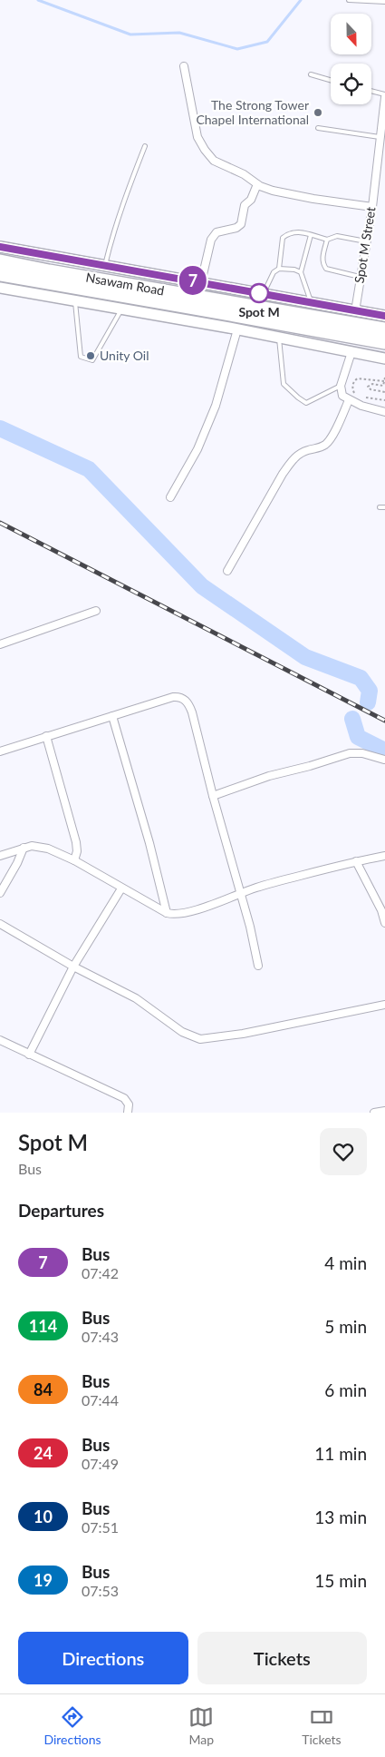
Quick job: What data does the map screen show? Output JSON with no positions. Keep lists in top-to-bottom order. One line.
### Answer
{"streets":{"highway":["Nsawam Road"],"street":["Spot M Street"]},"places":["The Strong Tower Chapel International","Spot M","Unity Oil"],"lines":["bus line 7"],"north":"bottom","page":{"on_map":"7","heading":[["Spot M","Bus"],"Departures"],"list":[{"mark":"7","name":"Bus","note":"07:42","value":"4 min"},{"mark":"114","name":"Bus","note":"07:43","value":"5 min"},{"mark":"84","name":"Bus","note":"07:44","value":"6 min"},{"mark":"24","name":"Bus","note":"07:49","value":"11 min"},{"mark":"10","name":"Bus","note":"07:51","value":"13 min"},{"mark":"19","name":"Bus","note":"07:53","value":"15 min"}],"buttons":["Directions","Tickets"],"tabs":["Directions","Map","Tickets"]}}
